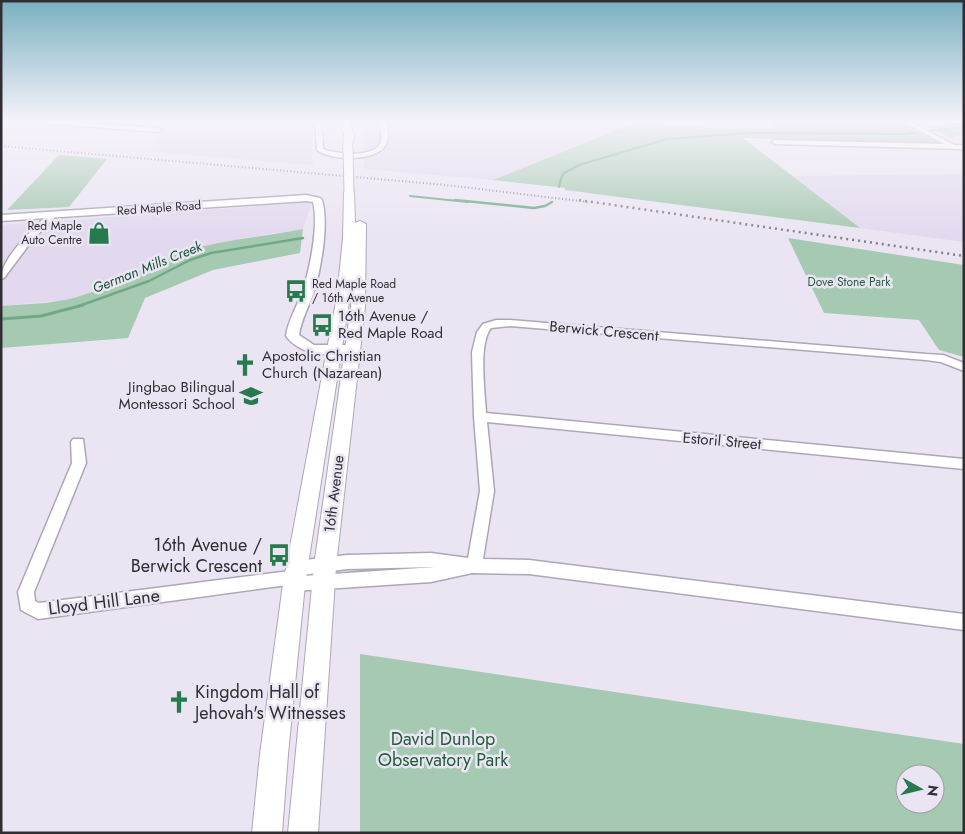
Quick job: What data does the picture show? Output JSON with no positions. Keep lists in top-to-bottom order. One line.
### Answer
{"streets":{"main road":["16th Avenue"],"street":["Red Maple Road","Berwick Crescent","Estoril Street","Lloyd Hill Lane"]},"crossings":[["Red Maple Road","16th Avenue"],["Berwick Crescent","Estoril Street"],["16th Avenue","Lloyd Hill Lane"]],"water":["German Mills Creek"],"parks":["Dove Stone Park","David Dunlop Observatory Park"],"places":{"shop":["Red Maple Auto Centre"],"bus stop":["Red Maple Road / 16th Avenue","16th Avenue / Red Maple Road","16th Avenue / Berwick Crescent"],"church":["Apostolic Christian Church (Nazarean)","Kingdom Hall of Jehovah's Witnesses"],"school or university":["Jingbao Bilingual Montessori School"]},"north":"right"}
